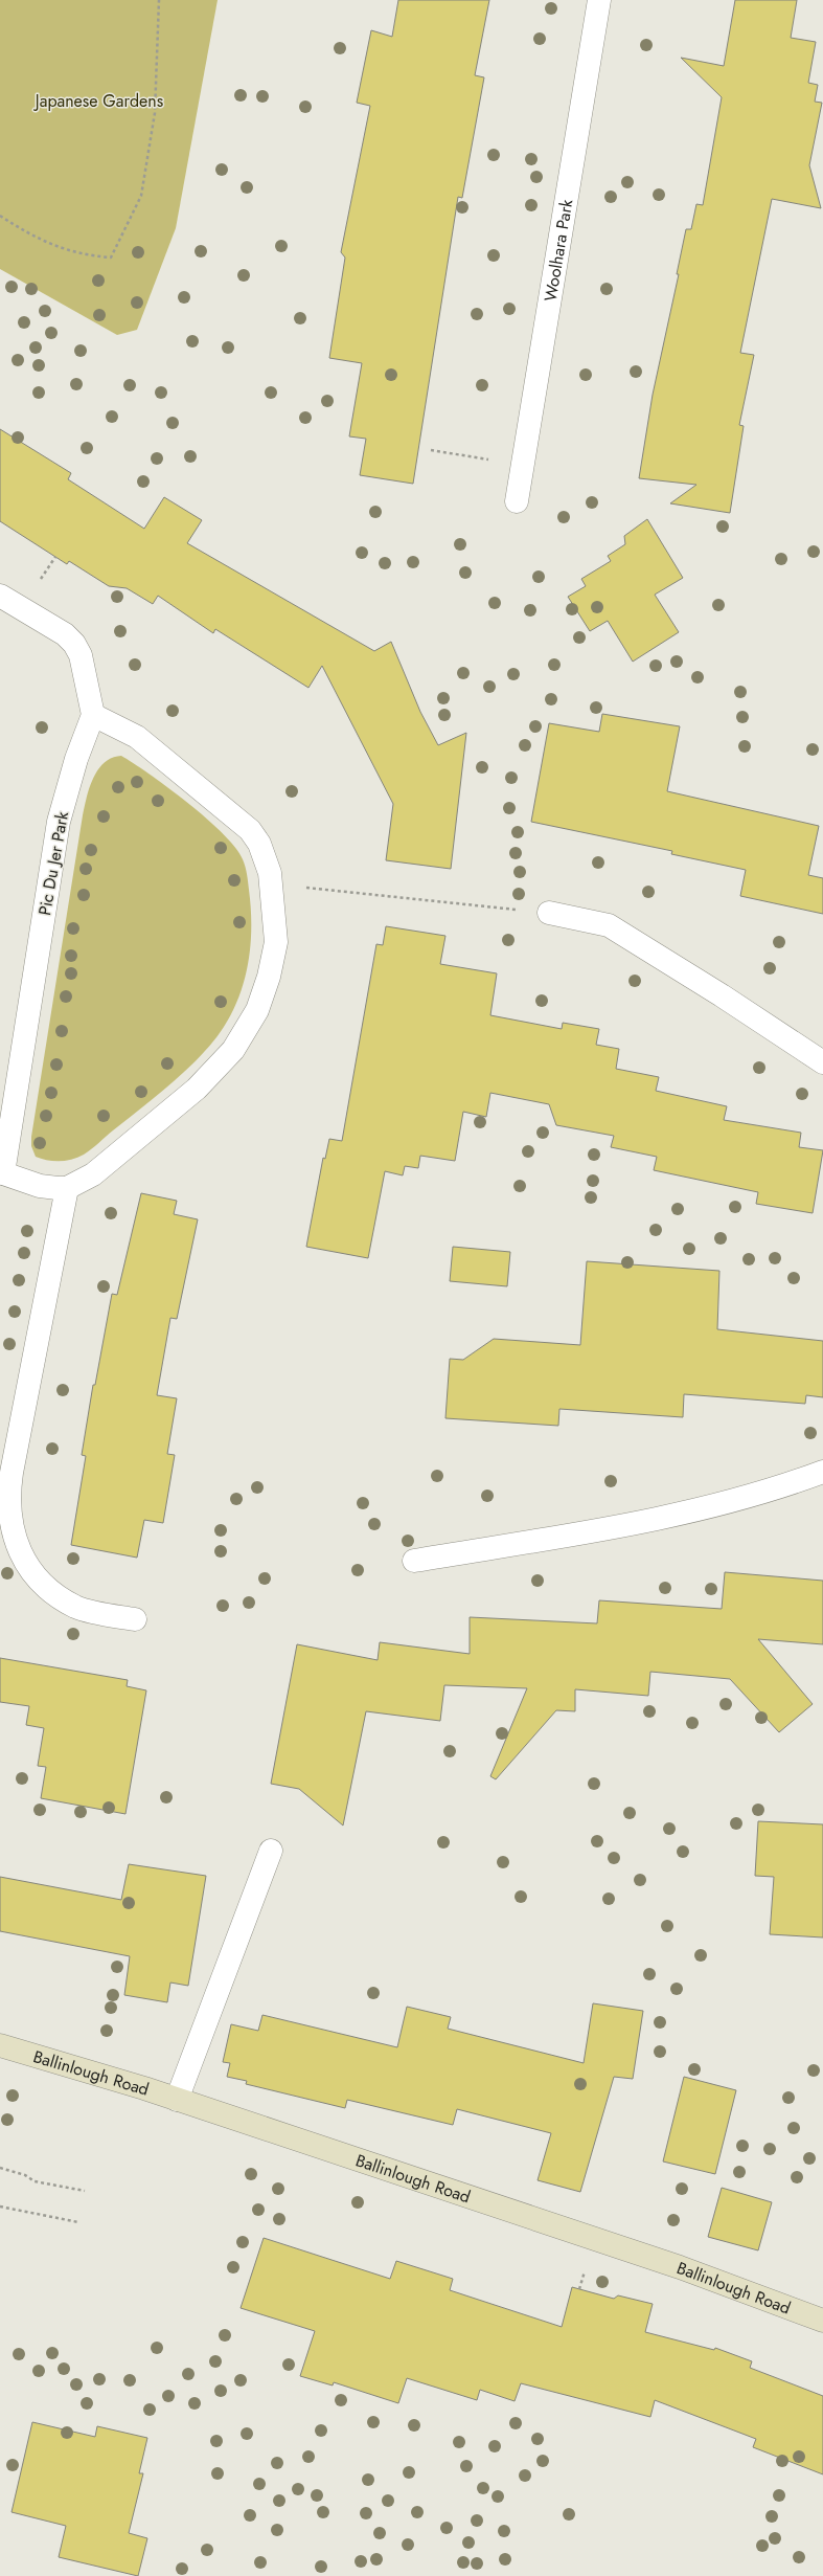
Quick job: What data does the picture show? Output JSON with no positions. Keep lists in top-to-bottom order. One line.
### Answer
{"streets":{"street":["Woolhara Park","Pic Du Jer Park","Ballinlough Road"]},"parks":["Japanese Gardens"]}
